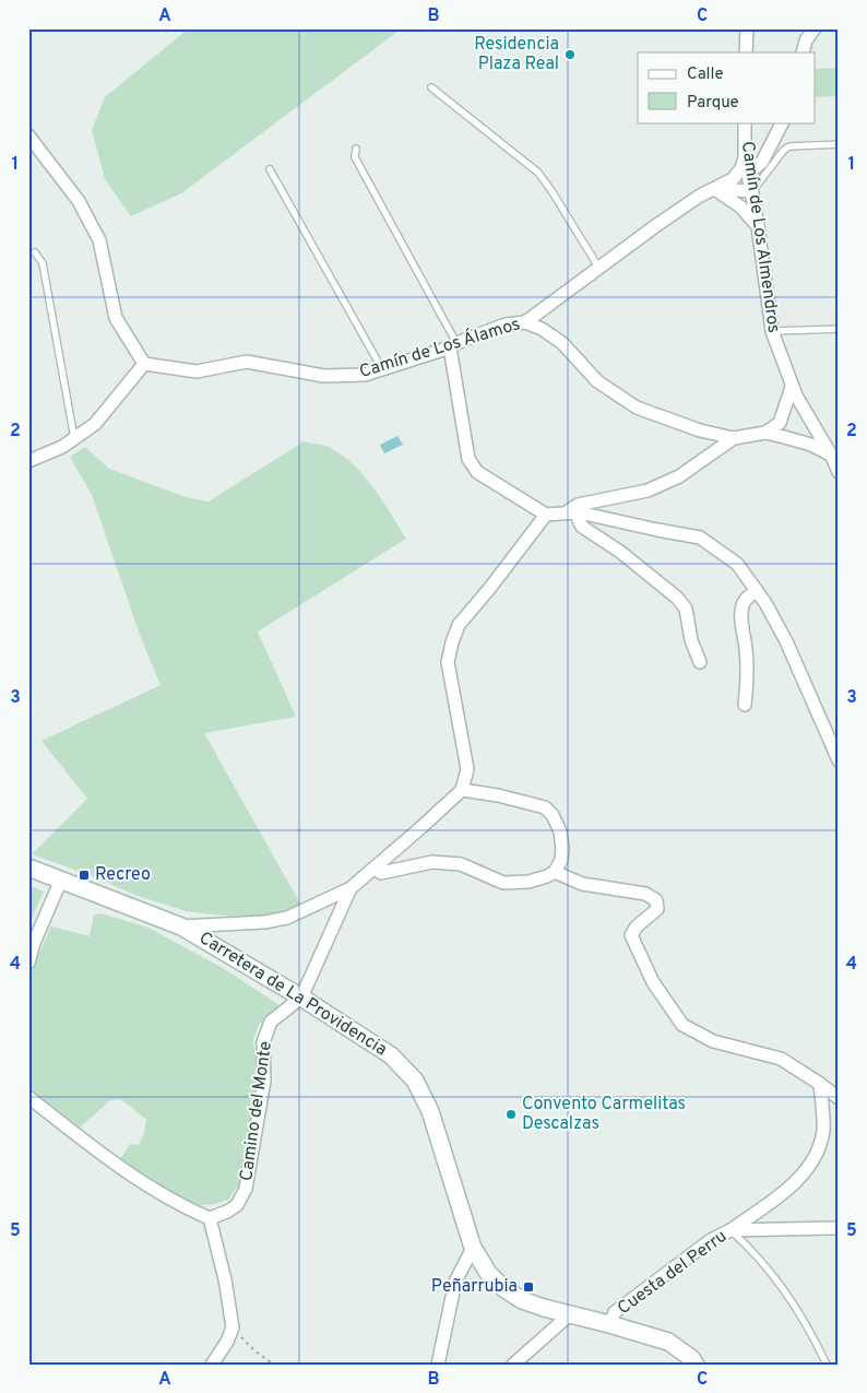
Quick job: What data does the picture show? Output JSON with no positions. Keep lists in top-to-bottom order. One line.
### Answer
{"streets":{"street":["Camín de Los Almendros","Camín de Los Álamos","Carretera de La Providencia","Camino del Monte","Cuesta del Perru"]},"crossings":[["Camín de Los Almendros","Camín de Los Álamos"],["Carretera de La Providencia","Camino del Monte"],["Carretera de La Providencia","Cuesta del Perru"]],"places":{"other":["Residencia Plaza Real","Convento Carmelitas Descalzas"],"transit":["Recreo","Peñarrubia"]},"legend":["Calle","Parque"],"grid":{"columns":["A","B","C"],"rows":["1","2","3","4","5"]}}
